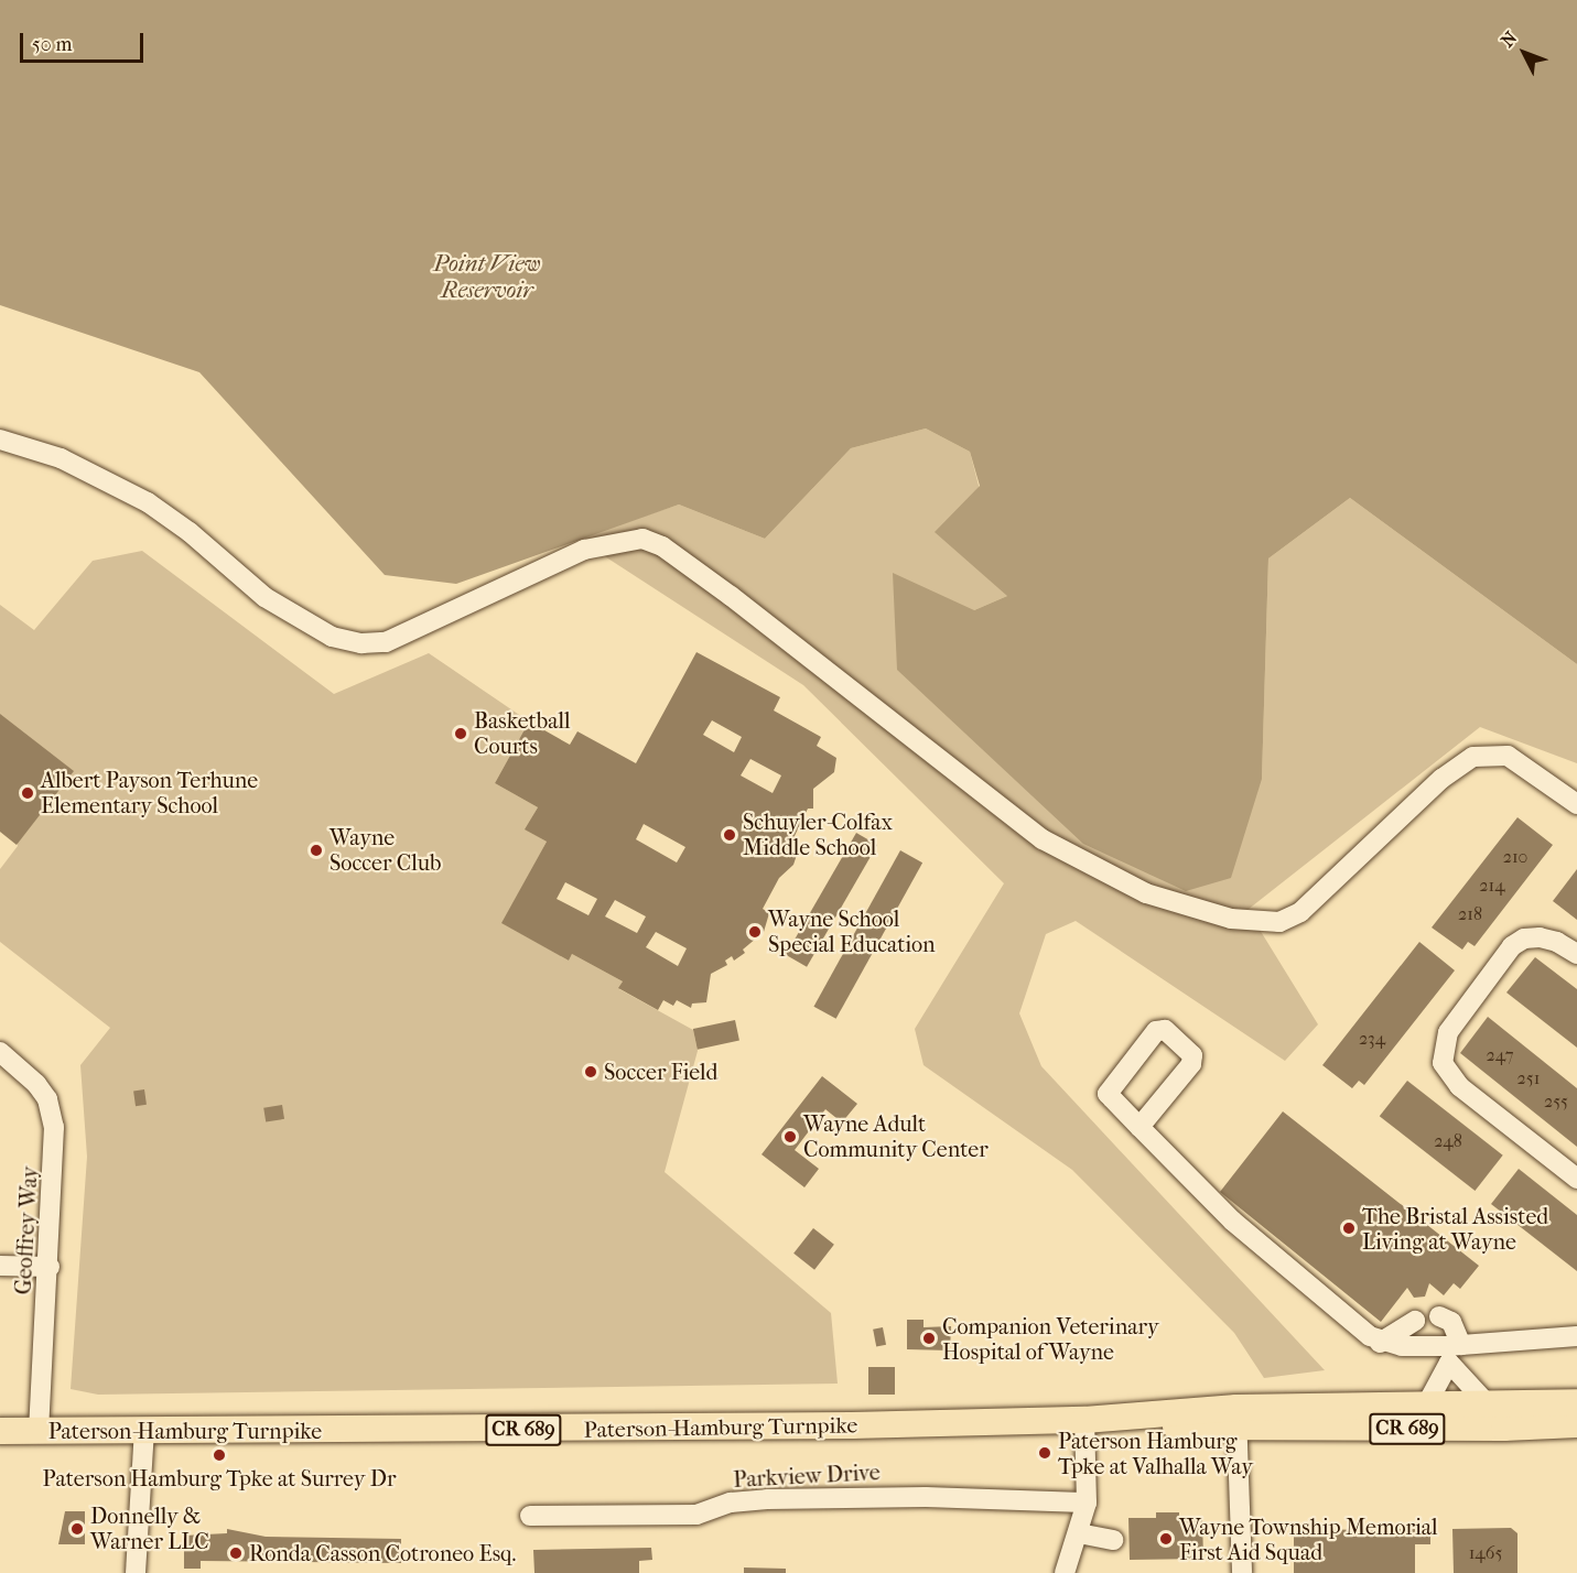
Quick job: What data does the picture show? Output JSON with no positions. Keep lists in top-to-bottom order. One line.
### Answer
{"streets":{"main road":["Paterson-Hamburg Turnpike","CR 689"],"street":["Geoffrey Way","Parkview Drive"]},"crossings":[["Geoffrey Way","Paterson-Hamburg Turnpike"]],"water":["Point View Reservoir"],"places":["Basketball Courts","Albert Payson Terhune Elementary School","Schuyler-Colfax Middle School","Wayne Soccer Club","Wayne School Special Education","Soccer Field","Wayne Adult Community Center","The Bristal Assisted Living at Wayne","Companion Veterinary Hospital of Wayne","Paterson Hamburg Tpke at Valhalla Way","Paterson Hamburg Tpke at Surrey Dr","Donnelly & Warner LLC","Wayne Township Memorial First Aid Squad","Ronda Casson Cotroneo Esq."],"house_numbers":["210","214","218","234","247","251","255","248","1465"],"scale_bar":"50 m","north":"top left"}
